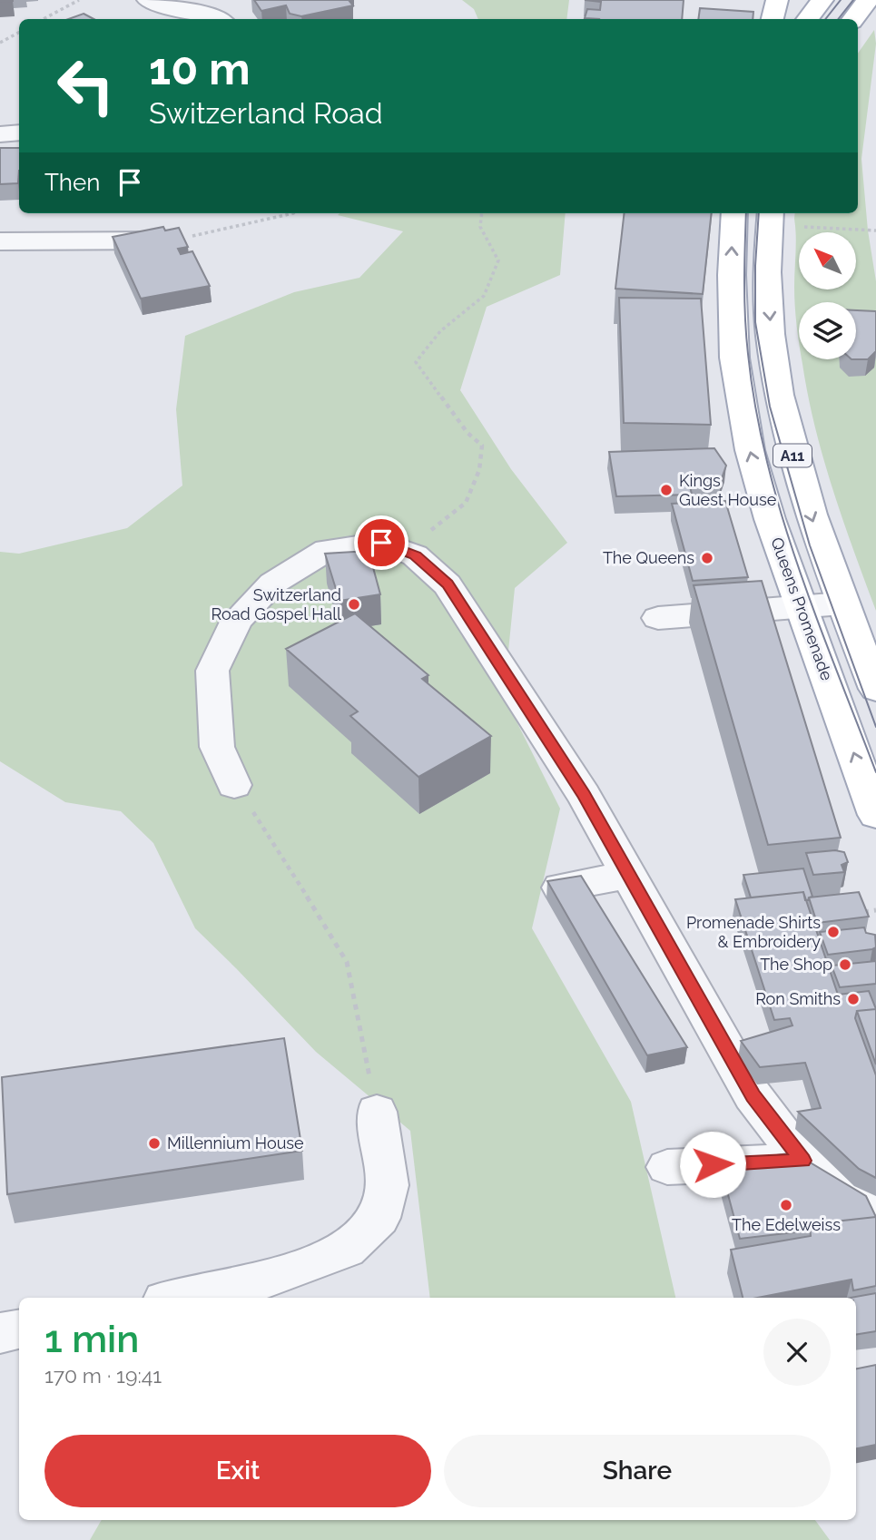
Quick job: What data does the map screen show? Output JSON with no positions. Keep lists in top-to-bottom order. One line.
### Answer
{"streets":{"main road":["A11","Queens Promenade"]},"places":["Kings Guest House","The Queens","Switzerland Road Gospel Hall","Promenade Shirts & Embroidery","The Shop","Ron Smiths","Millennium House","The Edelweiss"],"north":"top left","page":{"turn":["10 m","Switzerland Road"],"then":"Then","heading":["1 min","170 m · 19:41"],"buttons":["Exit","Share"]}}
